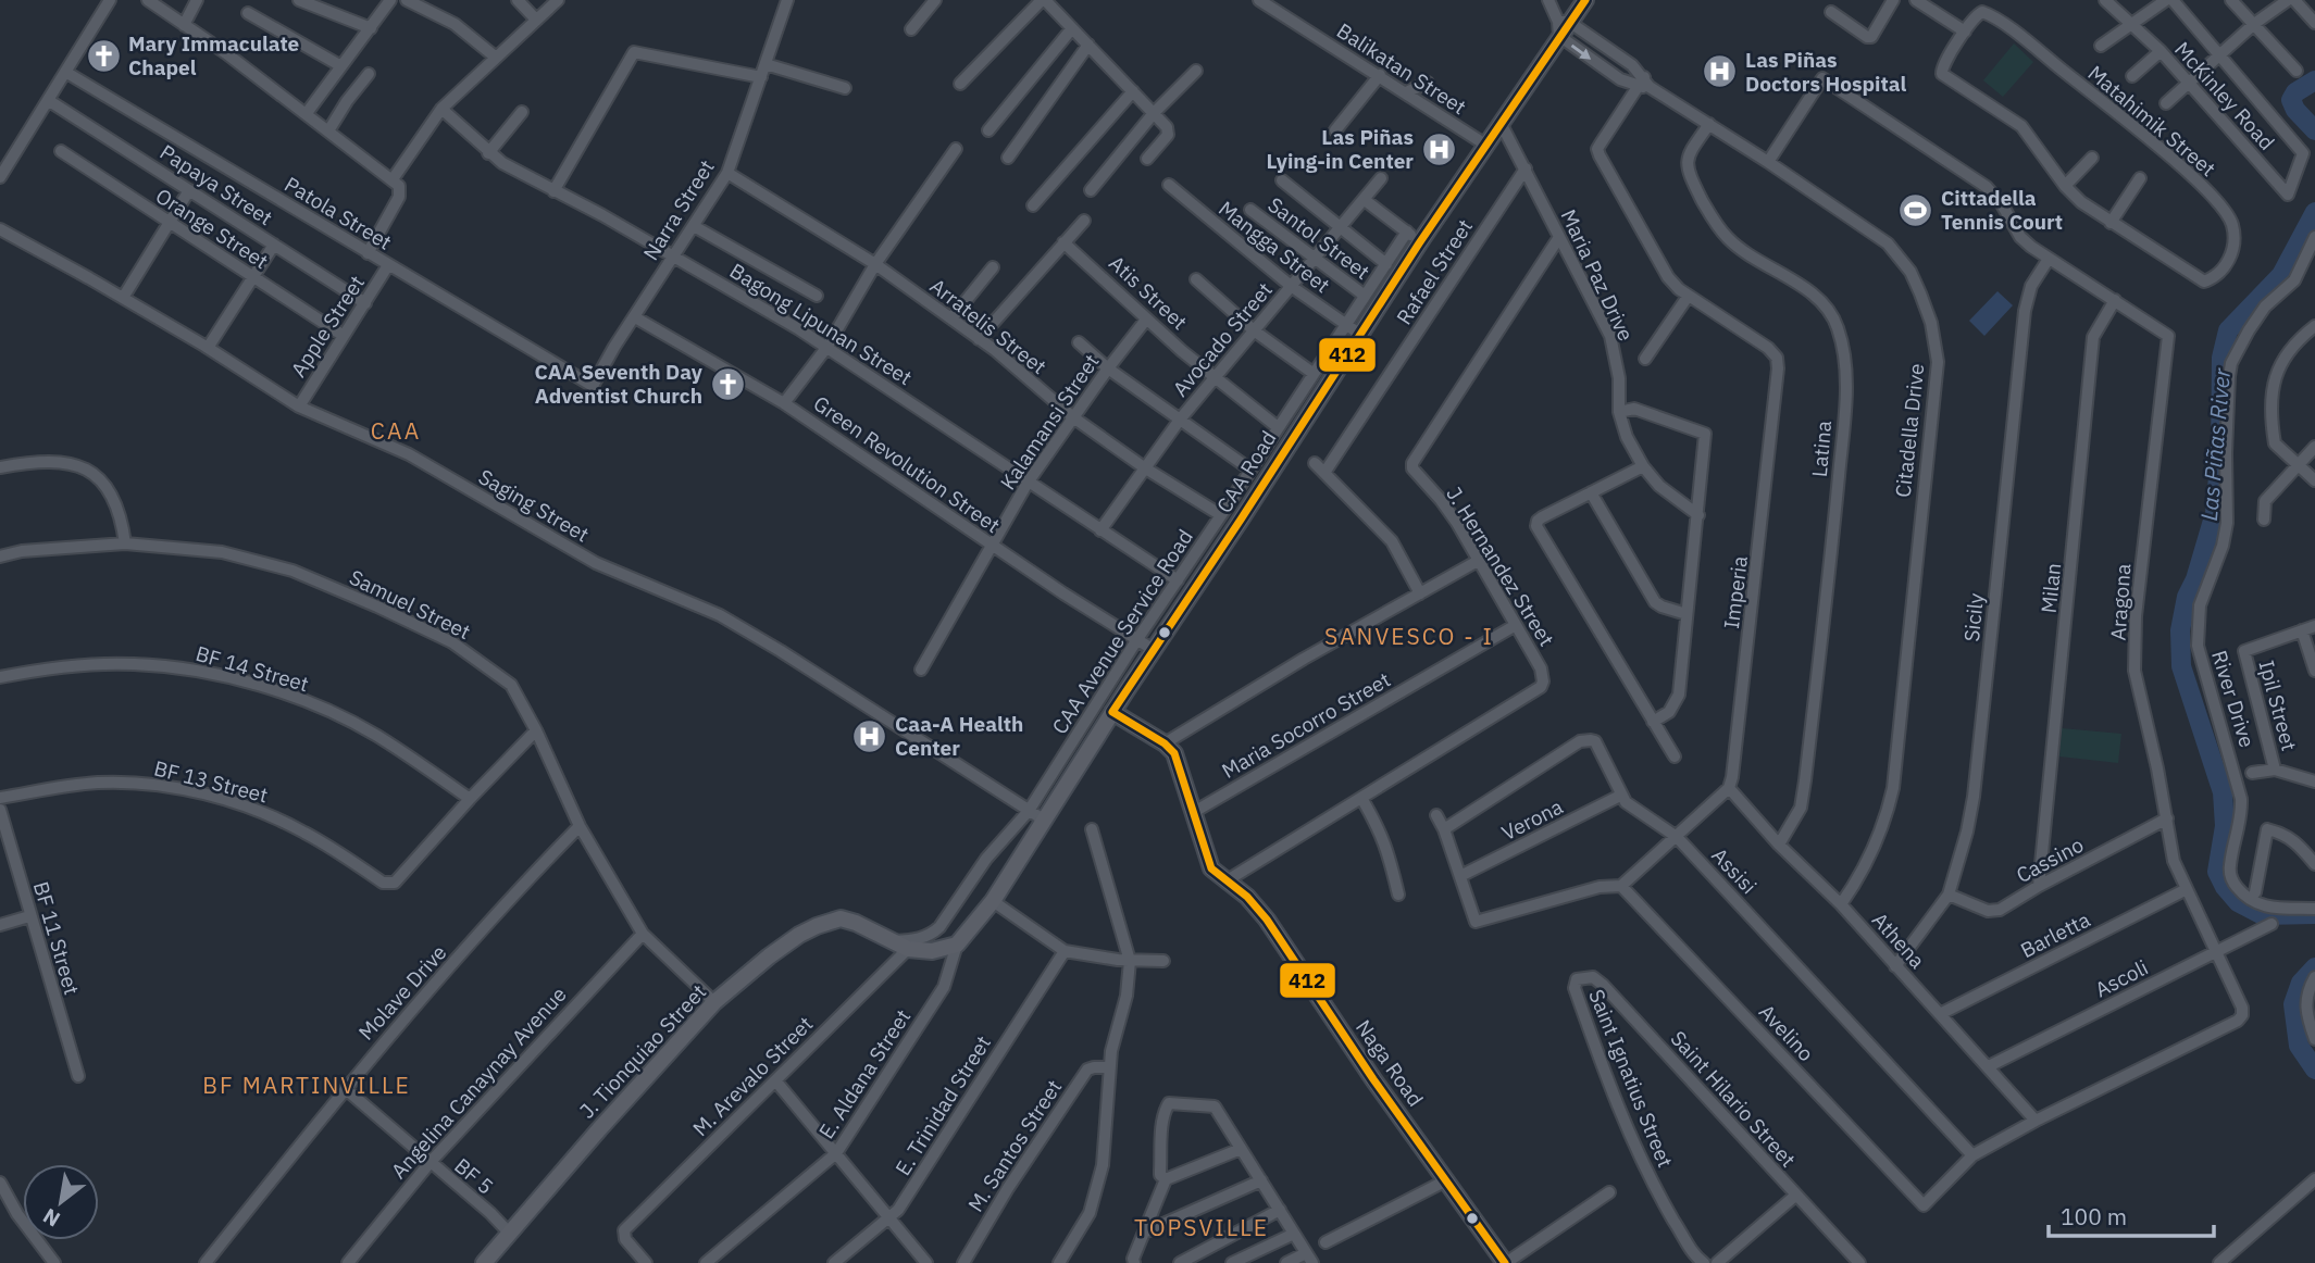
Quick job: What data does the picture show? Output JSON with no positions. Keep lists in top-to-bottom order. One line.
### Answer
{"streets":{"main road":["CAA Road","J. Tionquiao Street","Naga Road"],"street":["Balikatan Street","McKinley Road","Matahimik Street","Papaya Street","Narra Street","Patola Street","Orange Street","Santol Street","Mangga Street","Rafael Street","Maria Paz Drive","Atis Street","Bagong Lipunan Street","Apple Street","Arratelis Street","Avocado Street","Kalamansi Street","Citadella Drive","Latina","Green Revolution Street","Saging Street","J. Hernandez Street","Milan","Imperia","Aragona","Samuel Street","Sicily","CAA Avenue Service Road","BF 14 Street","River Drive","Ipil Street","Maria Socorro Street","BF 13 Street","Verona","Cassino","Assisi","Barletta","BF 11 Street","Athena","Ascoli","Molave Drive","Avelino","E. Aldana Street","M. Arevalo Street","Saint Ignatius Street","Angelina Canaynay Avenue","Saint Hilario Street","E. Trinidad Street","M. Santos Street","BF 5"]},"crossings":[["Balikatan Street","CAA Road"],["Papaya Street","Apple Street"],["Narra Street","Patola Street"],["Narra Street","Bagong Lipunan Street"],["Narra Street","Arratelis Street"],["Narra Street","Green Revolution Street"],["Patola Street","Apple Street"],["Orange Street","Apple Street"],["Santol Street","Avocado Street"],["Santol Street","CAA Avenue Service Road"],["Mangga Street","Avocado Street"],["Mangga Street","CAA Road"],["Mangga Street","CAA Avenue Service Road"],["Rafael Street","Maria Paz Drive"],["Maria Paz Drive","CAA Road"],["Maria Paz Drive","J. Hernandez Street"],["Atis Street","Avocado Street"],["Atis Street","Kalamansi Street"],["Atis Street","CAA Avenue Service Road"],["Bagong Lipunan Street","Avocado Street"],["Bagong Lipunan Street","Kalamansi Street"],["Bagong Lipunan Street","CAA Avenue Service Road"],["Apple Street","Saging Street"],["Arratelis Street","Avocado Street"],["Arratelis Street","Kalamansi Street"],["Arratelis Street","CAA Avenue Service Road"],["Kalamansi Street","Green Revolution Street"],["Citadella Drive","Latina"],["Citadella Drive","CAA Road"],["Citadella Drive","Imperia"],["Citadella Drive","Aragona"],["Citadella Drive","Athena"],["Latina","Athena"],["Green Revolution Street","CAA Road"],["Green Revolution Street","CAA Avenue Service Road"],["CAA Road","Saging Street"],["CAA Road","Naga Road"],["CAA Road","E. Aldana Street"],["Saging Street","CAA Avenue Service Road"],["J. Hernandez Street","Maria Socorro Street"],["J. Hernandez Street","Naga Road"],["Milan","Aragona"],["Milan","Cassino"],["Imperia","Athena"],["Aragona","Sicily"],["Aragona","Cassino"],["Aragona","Assisi"],["Aragona","Barletta"],["Aragona","Athena"],["Aragona","Ascoli"],["Aragona","Avelino"],["Samuel Street","Molave Drive"],["Samuel Street","J. Tionquiao Street"],["Samuel Street","Angelina Canaynay Avenue"],["Sicily","Cassino"],["Sicily","Athena"],["CAA Avenue Service Road","J. Tionquiao Street"],["BF 14 Street","BF 13 Street"],["Maria Socorro Street","Naga Road"],["Verona","Assisi"],["Barletta","Athena"],["Athena","Ascoli"],["Molave Drive","BF 5"],["J. Tionquiao Street","BF 5"],["Saint Ignatius Street","Saint Hilario Street"],["Angelina Canaynay Avenue","BF 5"]],"districts":["CAA","SANVESCO - I","BF MARTINVILLE","TOPSVILLE"],"water":["Las Piñas River"],"places":{"church":["Mary Immaculate Chapel","CAA Seventh Day Adventist Church"],"hospital":["Las Piñas Doctors Hospital","Las Piñas Lying-in Center","Caa-A Health Center"],"sports":["Cittadella Tennis Court"]},"lines":["transit line 412"],"scale_bar":"100 m","north":"bottom left"}
